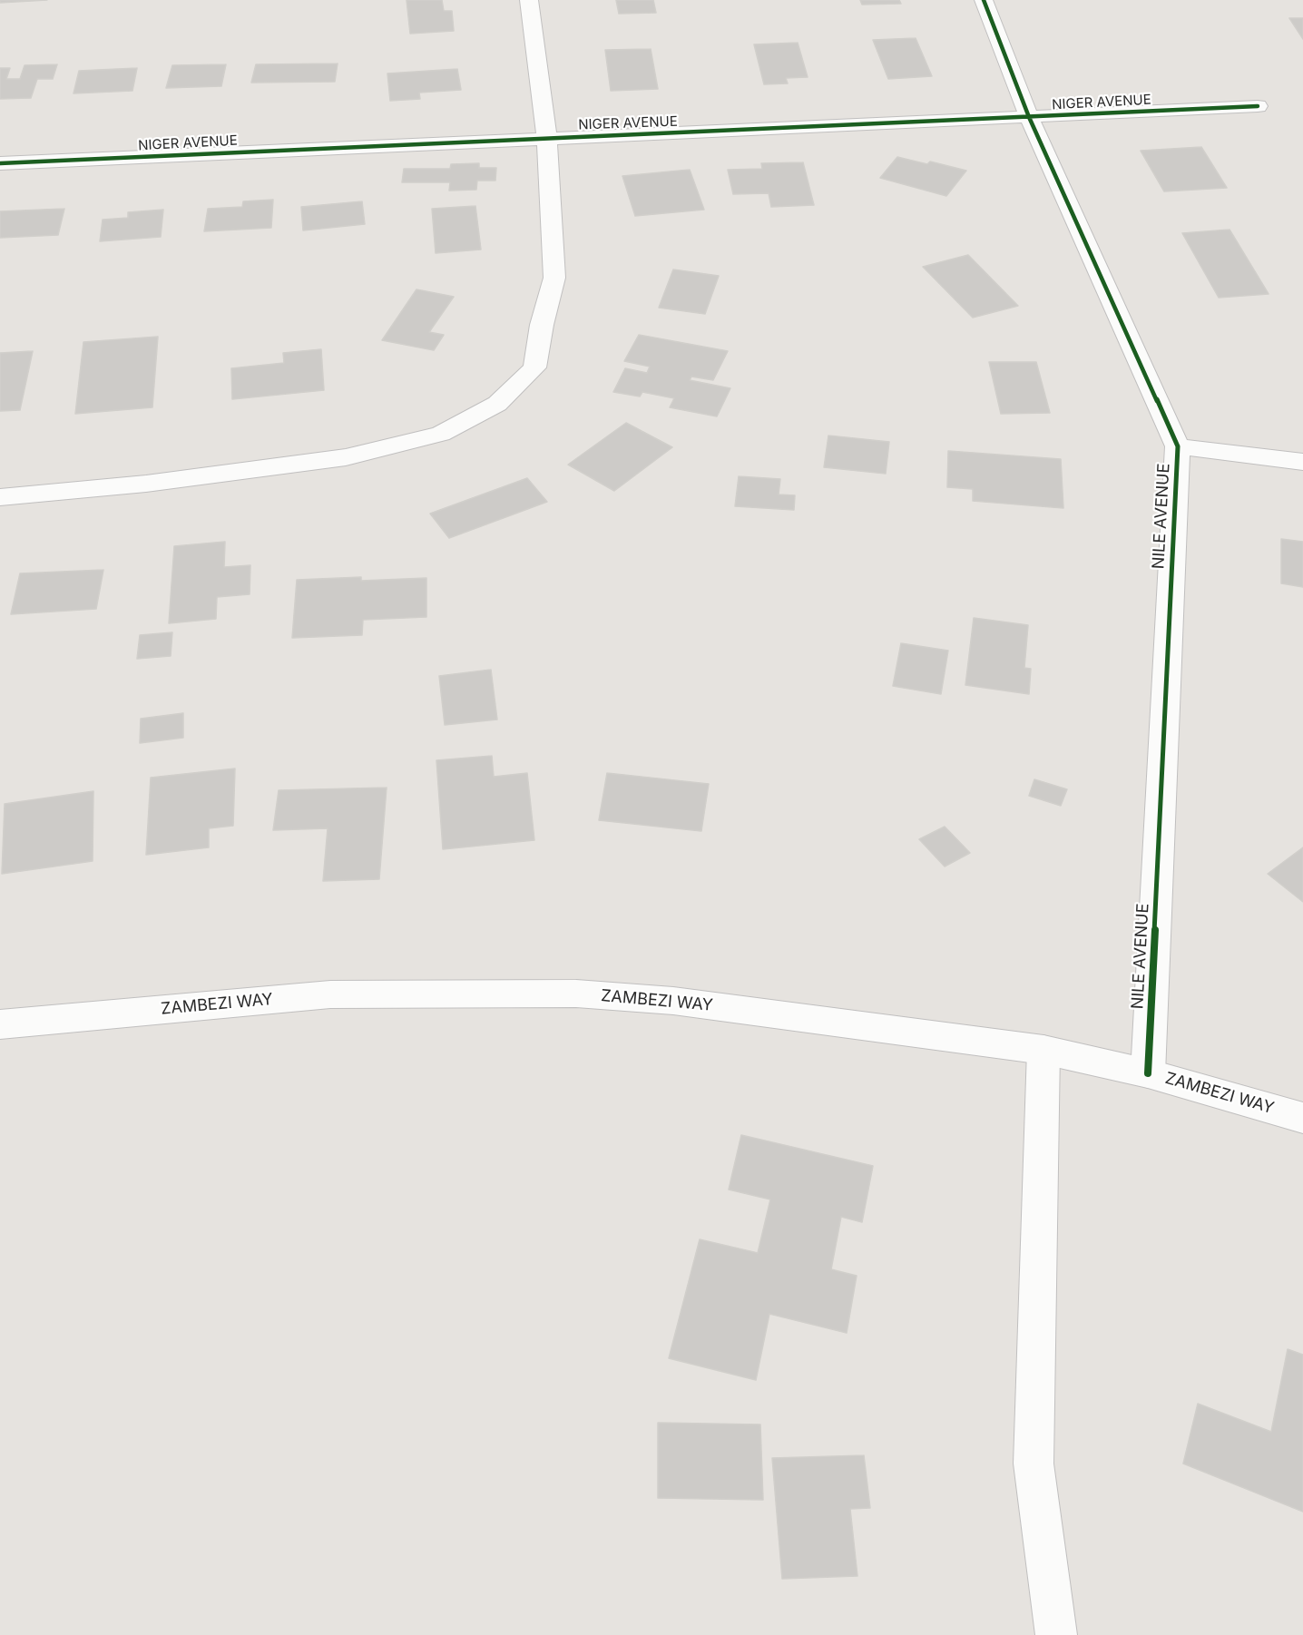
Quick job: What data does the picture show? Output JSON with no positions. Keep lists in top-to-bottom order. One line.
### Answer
{"streets":{"street":["NIGER AVENUE","NILE AVENUE","ZAMBEZI WAY"]},"crossings":[["NIGER AVENUE","NILE AVENUE"],["NILE AVENUE","ZAMBEZI WAY"]]}
